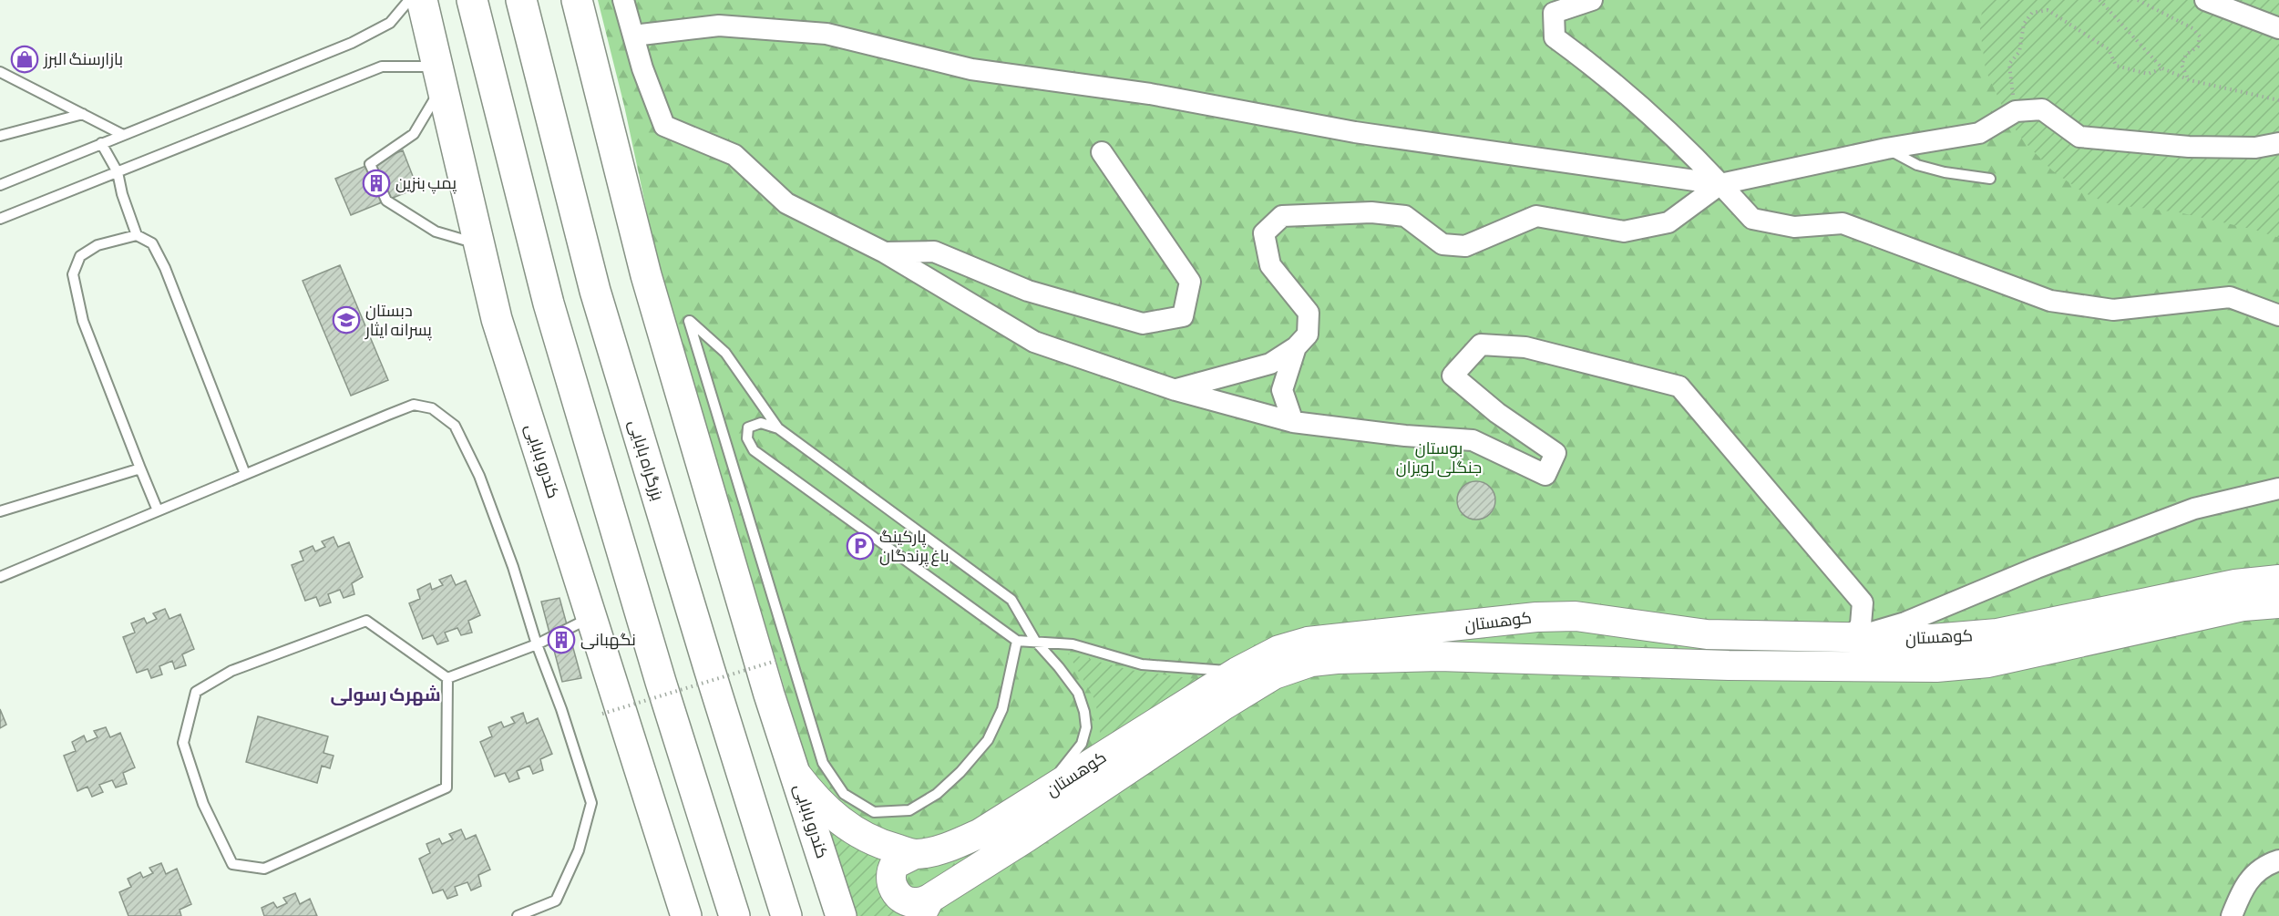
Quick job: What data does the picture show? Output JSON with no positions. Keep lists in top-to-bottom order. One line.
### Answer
{"streets":{"main road":["بزرگراه بابایی","کندرو بابایی","کوهستان"]},"crossings":[["کندرو بابایی","کوهستان"]],"districts":["شهرک رسولی"],"parks":["بوستان جنگلی لویزان"],"places":{"shop":["بازارسنگ البرز"],"building":["پمپ بنزین","نگهبانی"],"school or university":["دبستان پسرانه ایثار"],"parking":["پارکینگ باغ پرندگان"]}}
